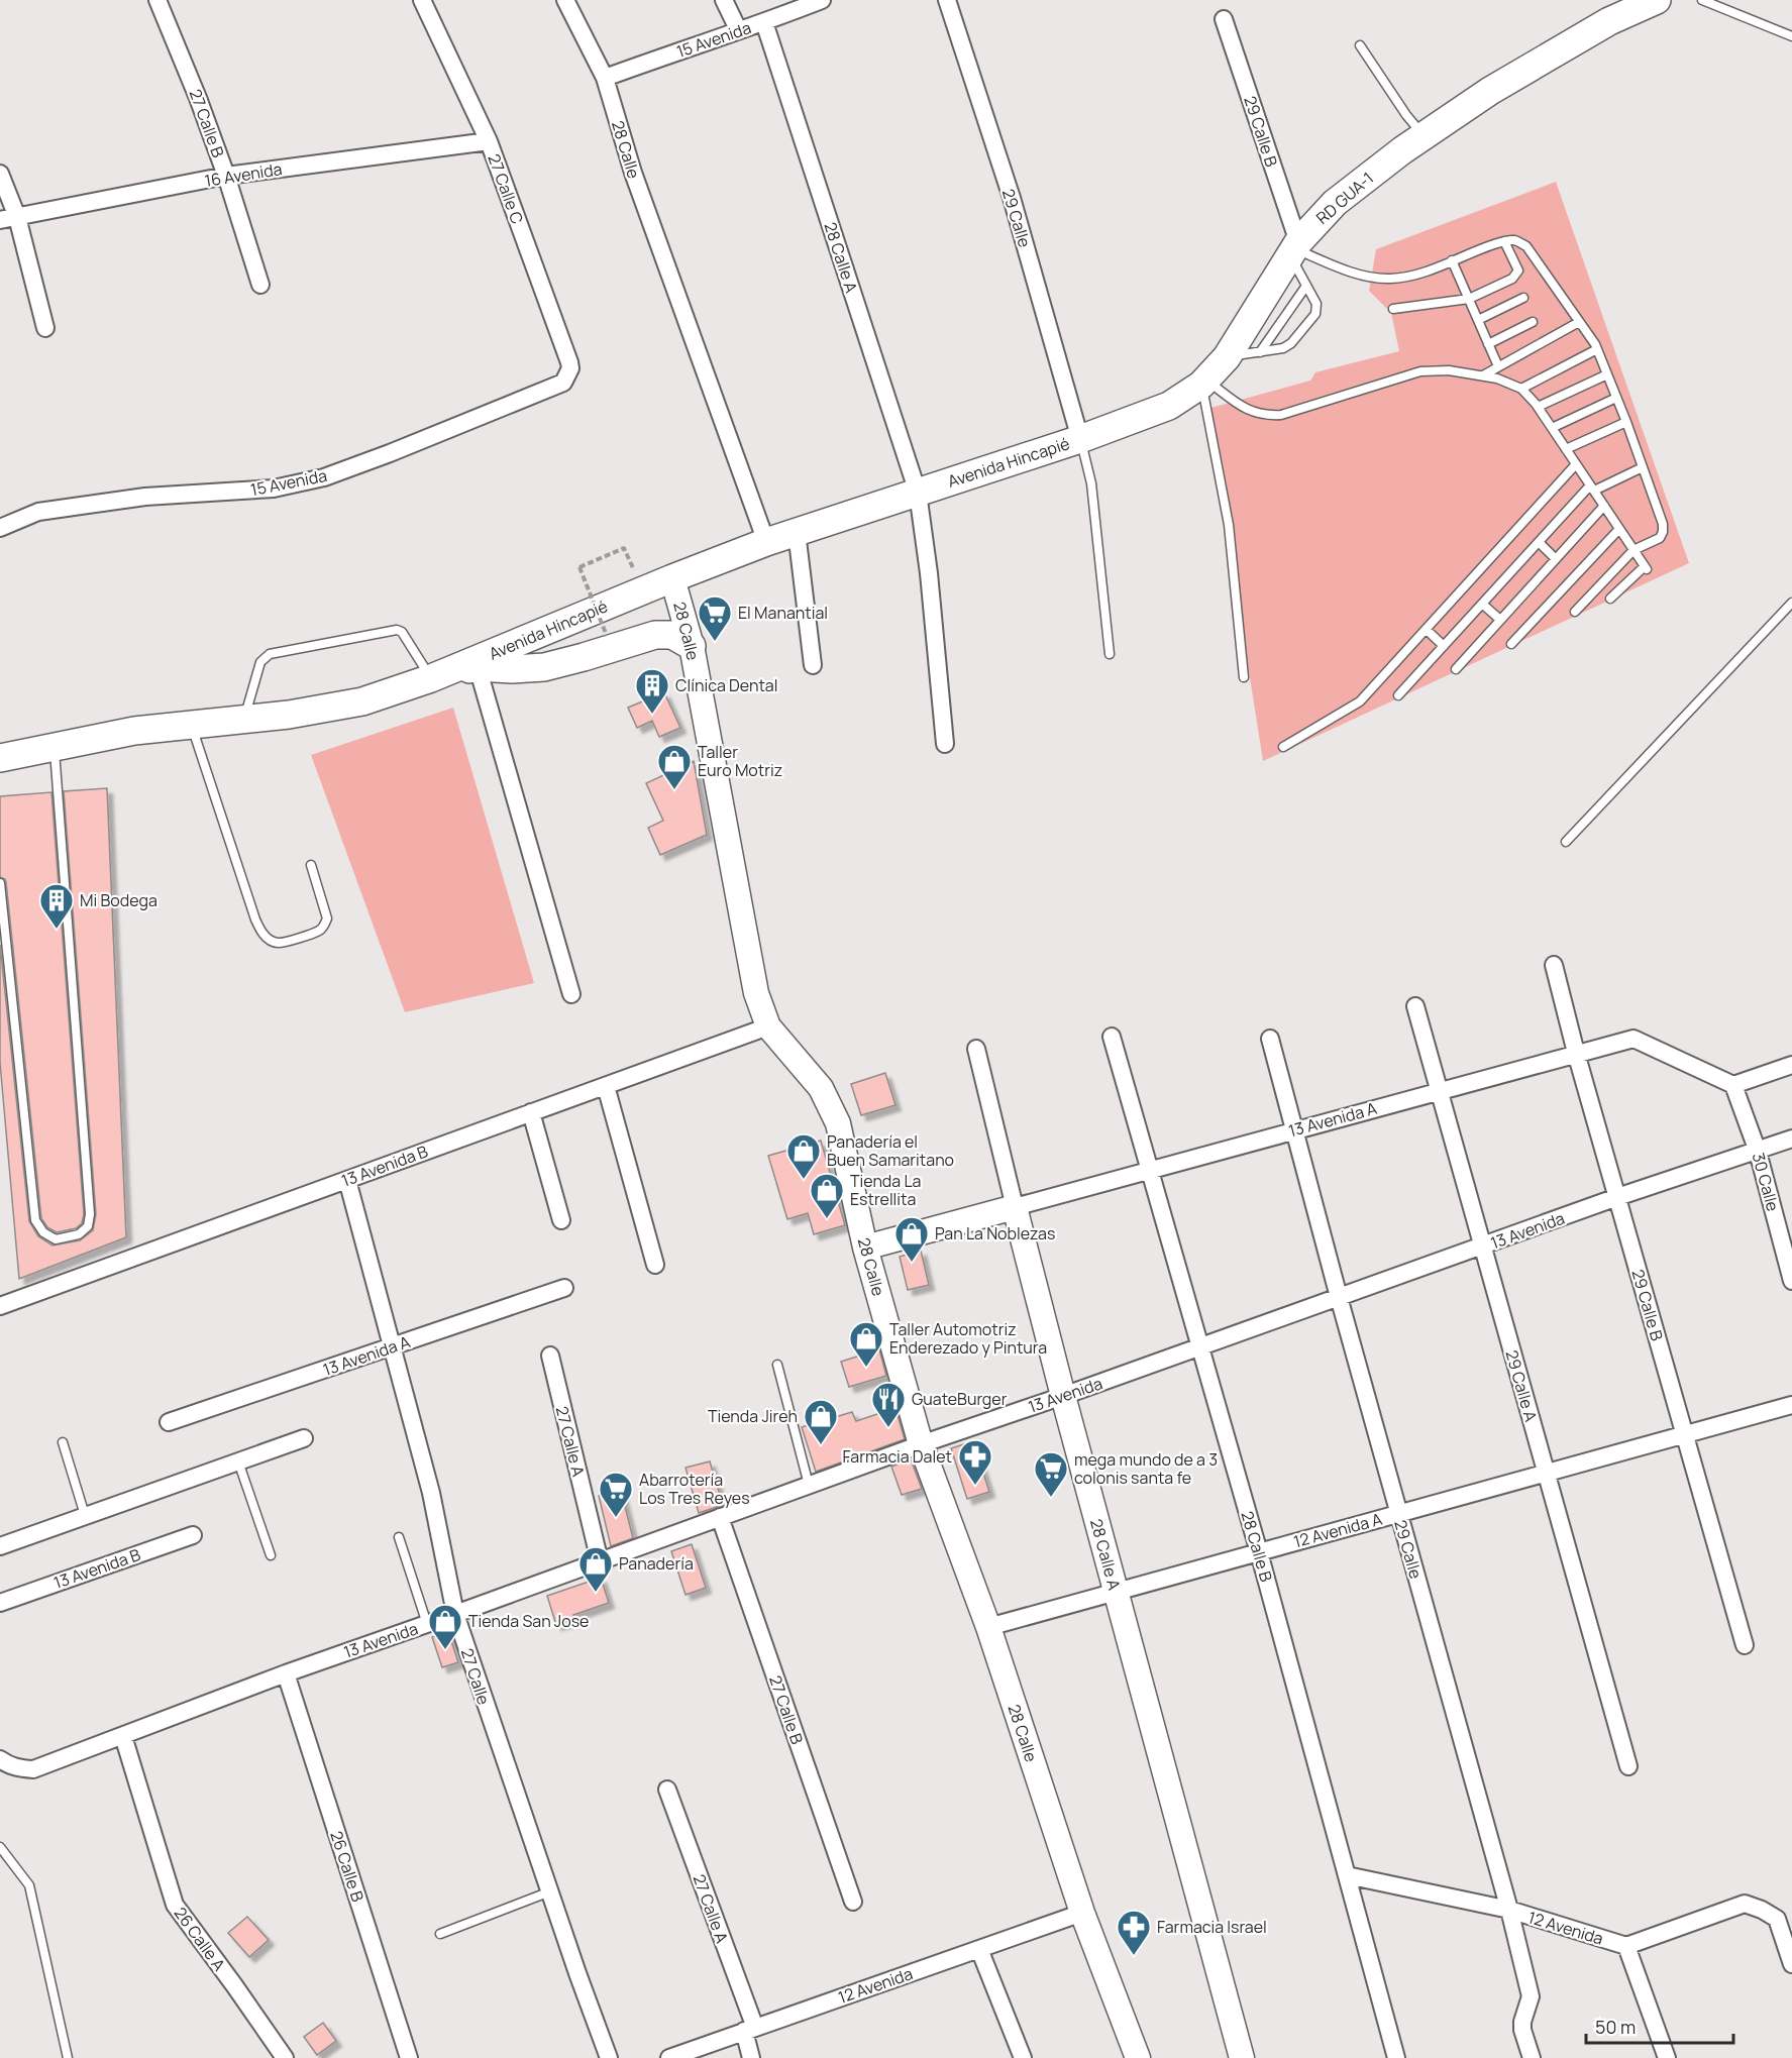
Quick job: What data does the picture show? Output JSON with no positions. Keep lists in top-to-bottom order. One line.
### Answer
{"streets":{"main road":["28 Calle","RD GUA-1","28 Calle A","Avenida Hincapié","13 Avenida A"],"street":["15 Avenida","27 Calle B","29 Calle B","16 Avenida","27 Calle C","29 Calle","13 Avenida B","30 Calle","13 Avenida","29 Calle A","27 Calle A","12 Avenida A","28 Calle B","27 Calle","26 Calle B","12 Avenida","26 Calle A"]},"crossings":[["15 Avenida","28 Calle"],["15 Avenida","27 Calle C"],["15 Avenida","28 Calle A"],["27 Calle B","16 Avenida"],["27 Calle B","13 Avenida"],["29 Calle B","RD GUA-1"],["29 Calle B","13 Avenida A"],["29 Calle B","13 Avenida"],["29 Calle B","12 Avenida A"],["28 Calle","Avenida Hincapié"],["28 Calle","13 Avenida A"],["28 Calle","13 Avenida B"],["28 Calle","13 Avenida"],["28 Calle","12 Avenida A"],["28 Calle","12 Avenida"],["16 Avenida","27 Calle C"],["RD GUA-1","29 Calle"],["RD GUA-1","Avenida Hincapié"],["29 Calle","Avenida Hincapié"],["29 Calle","13 Avenida A"],["29 Calle","13 Avenida"],["29 Calle","12 Avenida A"],["29 Calle","12 Avenida"],["28 Calle A","Avenida Hincapié"],["28 Calle A","13 Avenida A"],["28 Calle A","13 Avenida"],["28 Calle A","12 Avenida A"],["13 Avenida A","30 Calle"],["13 Avenida A","29 Calle A"],["13 Avenida A","28 Calle B"],["13 Avenida A","27 Calle"],["13 Avenida B","27 Calle"],["30 Calle","13 Avenida"],["13 Avenida","29 Calle A"],["13 Avenida","27 Calle A"],["13 Avenida","28 Calle B"],["13 Avenida","27 Calle"],["13 Avenida","26 Calle B"],["13 Avenida","26 Calle A"],["29 Calle A","12 Avenida A"],["27 Calle A","12 Avenida"],["12 Avenida A","28 Calle B"],["28 Calle B","12 Avenida"]],"places":{"supermarket":["El Manantial","mega mundo de a 3 colonis santa fe","Abarrotería Los Tres Reyes"],"building":["Clínica Dental","Mi Bodega"],"shop":["Taller Euro Motriz","Panadería el Buen Samaritano","Tienda La Estrellita","Pan La Noblezas","Taller Automotriz Enderezado y Pintura","Tienda Jireh","Panadería","Tienda San Jose"],"restaurant":["GuateBurger"],"pharmacy":["Farmacia Dalet","Farmacia Israel"]},"scale_bar":"50 m"}
